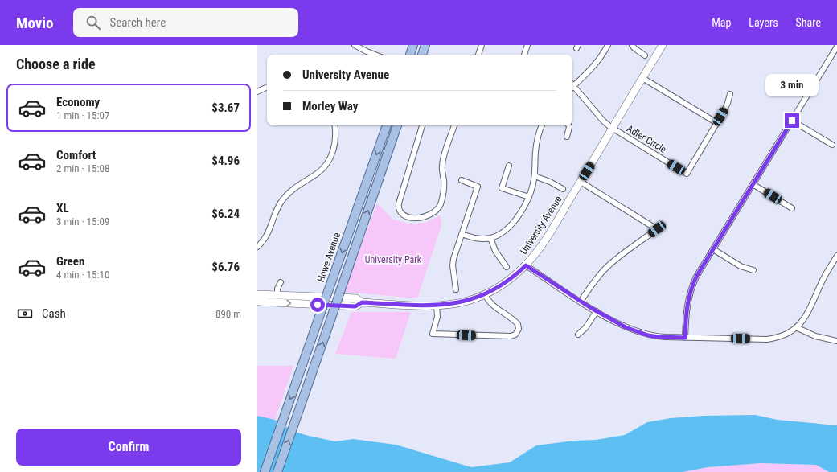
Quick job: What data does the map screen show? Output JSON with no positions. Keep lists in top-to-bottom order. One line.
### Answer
{"streets":{"main road":["Howe Avenue"],"street":["Adler Circle","University Avenue"]},"crossings":[["Adler Circle","University Avenue"]],"parks":["University Park"],"page":{"header":"Movio","search":"Search here","nav":["Map","Layers","Share"],"heading":"Choose a ride","banner":["University Avenue","Morley Way"],"bubble":"3 min","list":[{"name":"Economy","note":"1 min · 15:07","value":"$3.67"},{"name":"Comfort","note":"2 min · 15:08","value":"$4.96"},{"name":"XL","note":"3 min · 15:09","value":"$6.24"},{"name":"Green","note":"4 min · 15:10","value":"$6.76"}],"pay":["Cash","890 m"],"buttons":"Confirm"}}
